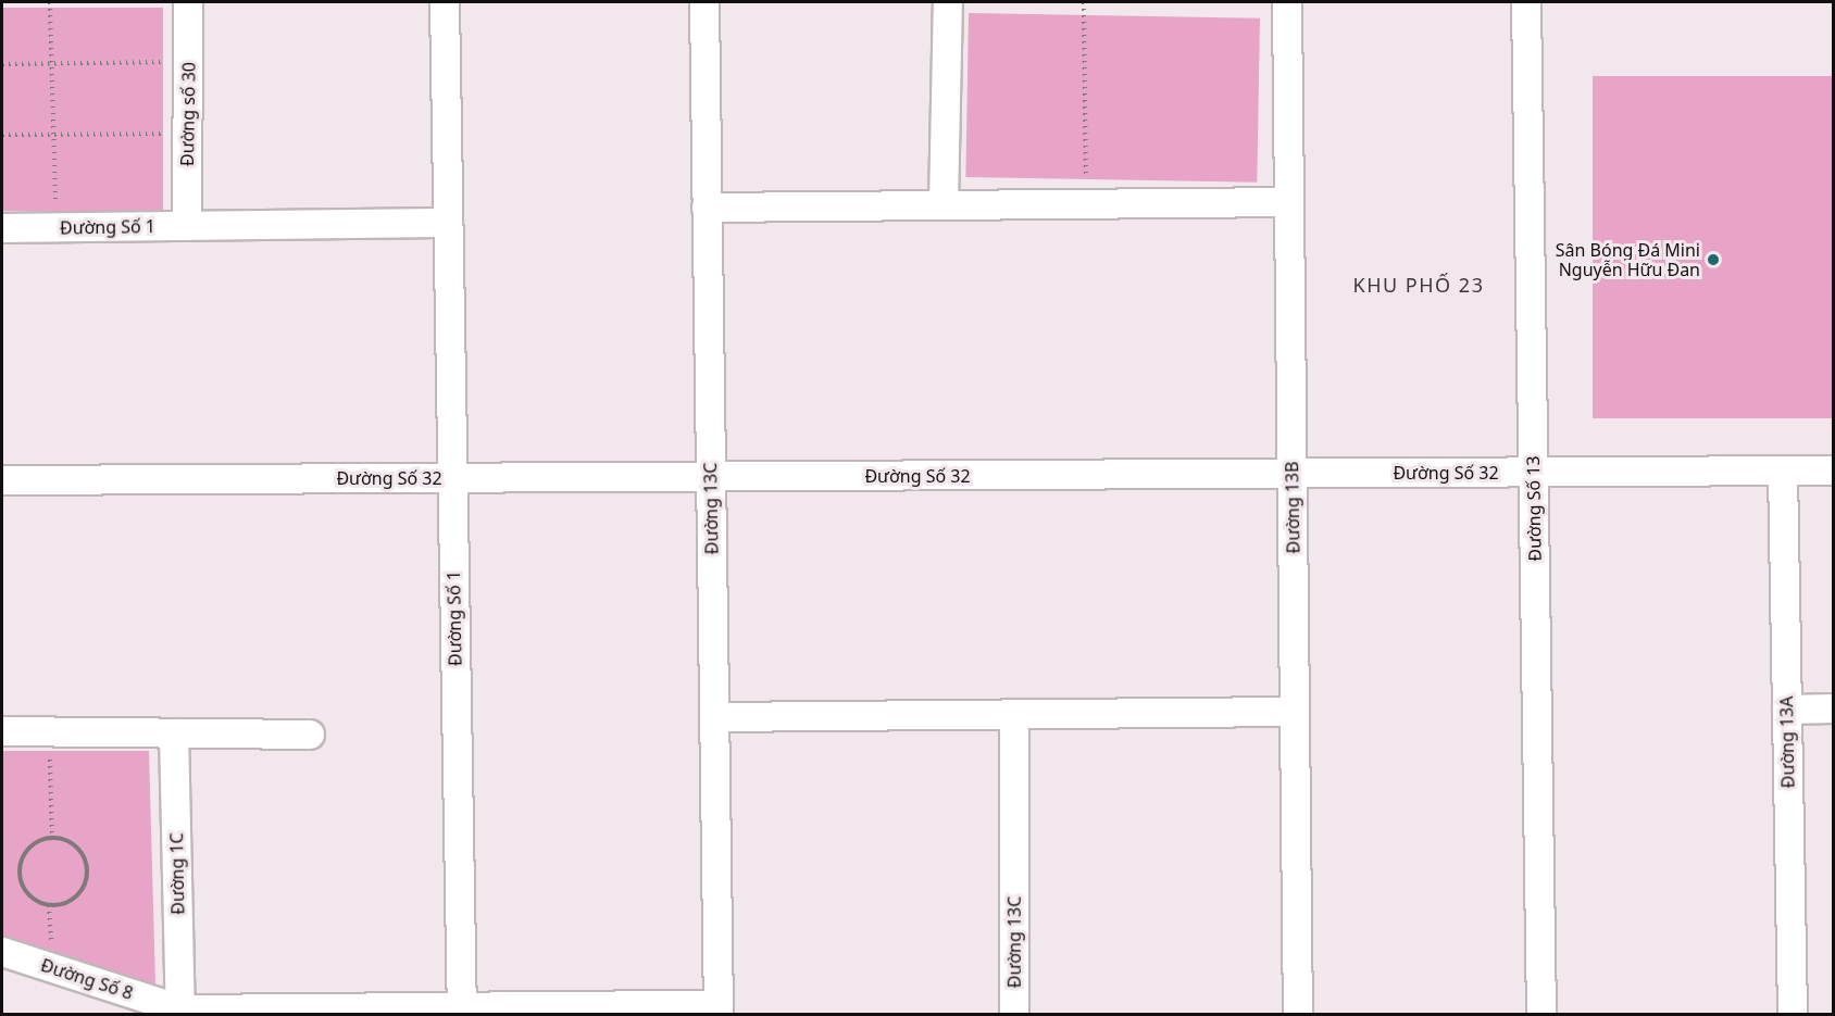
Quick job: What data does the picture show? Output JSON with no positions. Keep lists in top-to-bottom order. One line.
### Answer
{"streets":{"street":["Đường số 30","Đường Số 1","Đường Số 32","Đường 13B","Đường 13C","Đường Số 13","Đường 13A","Đường 1C","Đường Số 8"]},"crossings":[["Đường số 30","Đường Số 1"],["Đường Số 1","Đường Số 32"],["Đường Số 1","Đường Số 8"],["Đường Số 32","Đường 13B"],["Đường Số 32","Đường 13C"],["Đường Số 32","Đường Số 13"],["Đường Số 32","Đường 13A"],["Đường 13C","Đường Số 8"],["Đường 1C","Đường Số 8"]],"districts":["KHU PHỐ 23"],"places":["Sân Bóng Đá Mini Nguyễn Hữu Đan"]}
